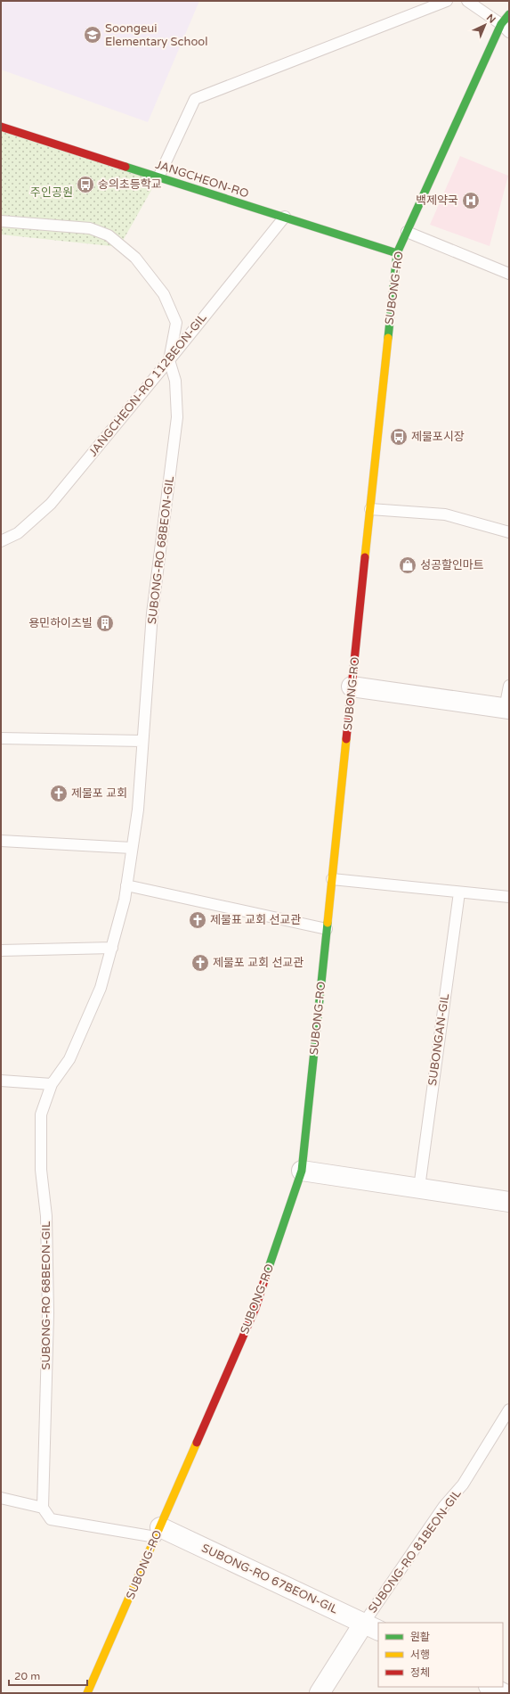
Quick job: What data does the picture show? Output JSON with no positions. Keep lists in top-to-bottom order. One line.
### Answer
{"streets":{"street":["JANGCHEON-RO","SUBONG-RO","SUBONG-RO 81BEON-GIL","SUBONG-RO 67BEON-GIL"],"lane":["JANGCHEON-RO 112BEON-GIL","SUBONG-RO 68BEON-GIL","SUBONGAN-GIL"]},"crossings":[["JANGCHEON-RO","SUBONG-RO"],["JANGCHEON-RO","JANGCHEON-RO 112BEON-GIL"],["SUBONG-RO","SUBONG-RO 67BEON-GIL"],["JANGCHEON-RO 112BEON-GIL","SUBONG-RO 68BEON-GIL"],["SUBONG-RO 81BEON-GIL","SUBONG-RO 67BEON-GIL"]],"parks":["주인공원"],"places":{"school or university":["Soongeui Elementary School"],"bus stop":["숭의초등학교","제물포시장"],"hospital":["백제약국"],"shop":["성공할인마트"],"building":["용민하이츠빌"],"church":["제물포 교회","제물표 교회 선교관","제물포 교회 선교관"]},"legend":["원활","서행","정체"],"scale_bar":"20 m","north":"top right"}
